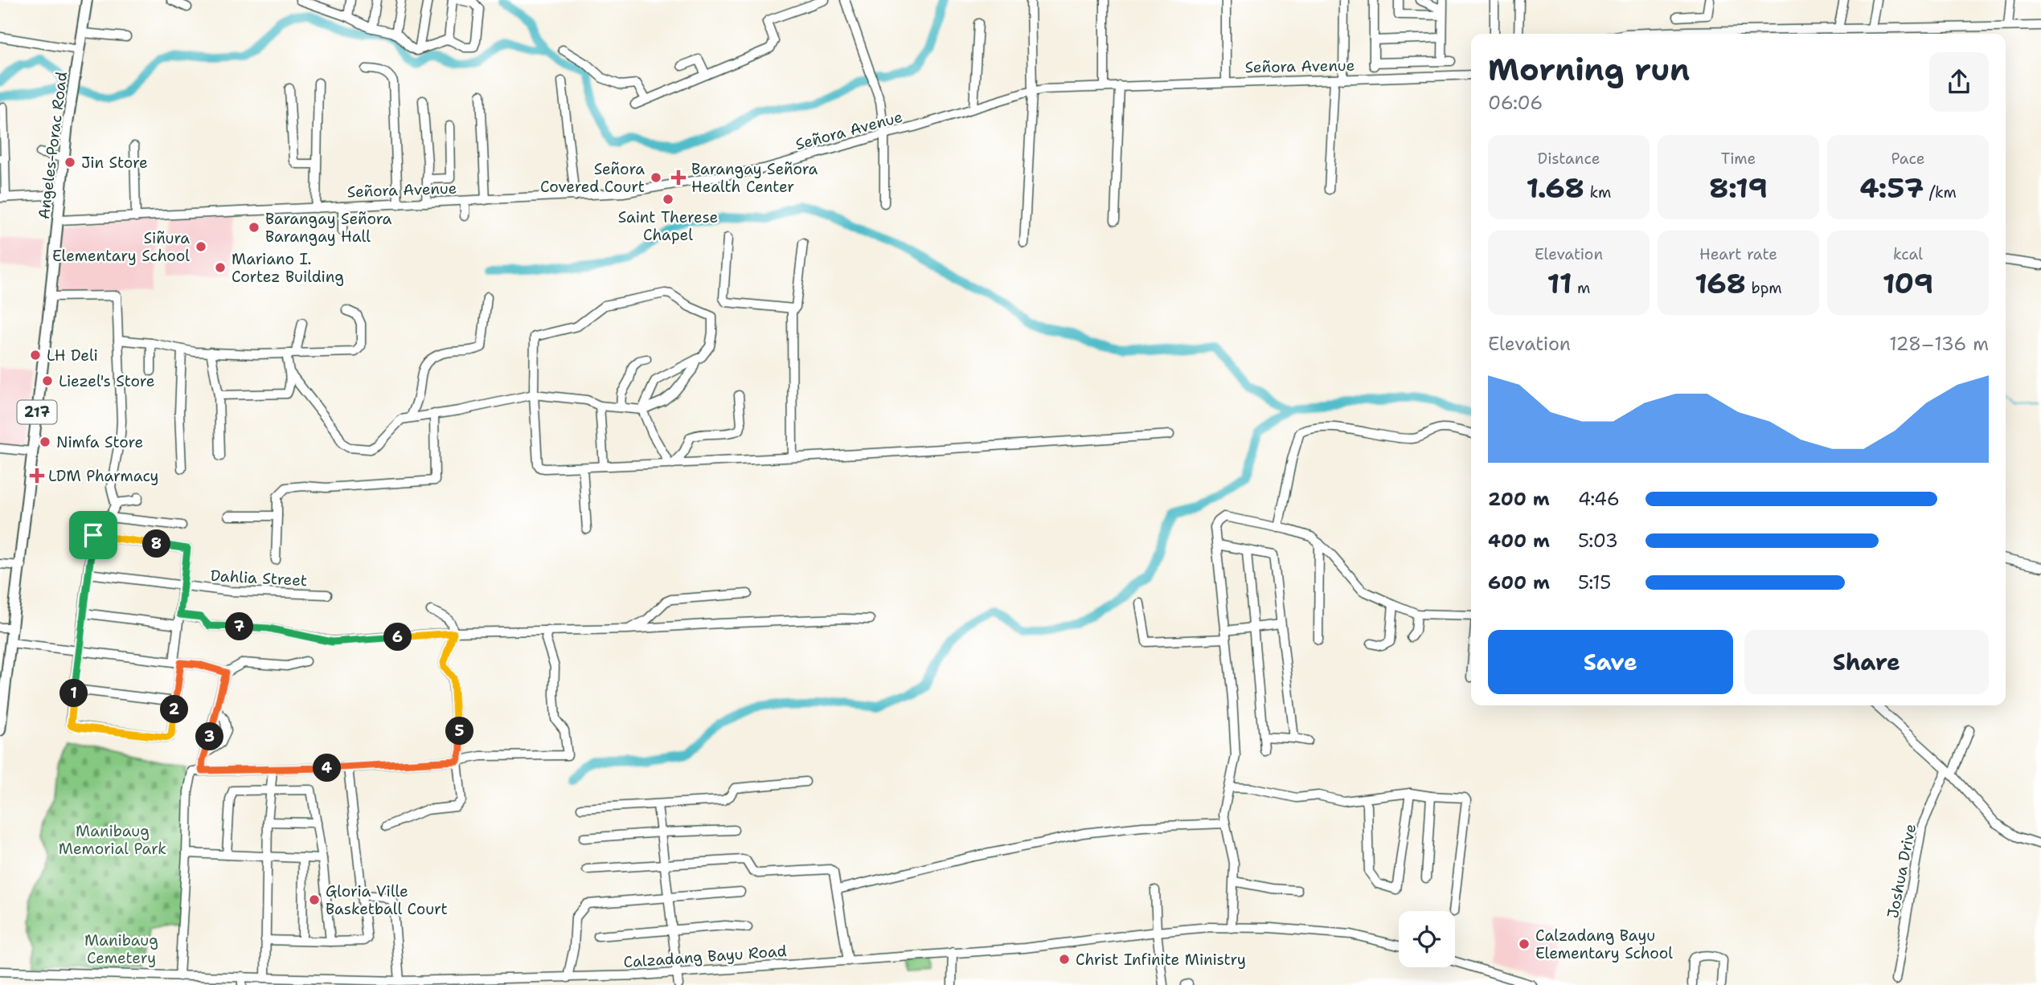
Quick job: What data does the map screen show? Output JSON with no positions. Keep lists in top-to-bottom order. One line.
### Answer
{"streets":{"main road":["Angeles-Porac Road","217"],"street":["Señora Avenue","Dahlia Street","Joshua Drive","Calzadang Bayu Road"]},"crossings":[["Señora Avenue","Angeles-Porac Road"]],"parks":["Manibaug Memorial Park","Manibaug Cemetery"],"places":{"other":["Jin Store","Señora Covered Court","Saint Therese Chapel","Barangay Señora Barangay Hall","Siñura Elementary School","Mariano I. Cortez Building","LH Deli","Liezel's Store","Nimfa Store","Gloria Ville Basketball Court","Calzadang Bayu Elementary School","Christ Infinite Ministry"],"health":["Barangay Señora Health Center","LDM Pharmacy"]},"page":{"heading":["Morning run","06:06"],"stats":[["Distance","1.68 km"],["Time","8:19"],["Pace","4:57 /km"],["Elevation","11 m"],["Heart rate","168 bpm"],["kcal","109"]],"chart":["Elevation","128–136 m"],"list":[{"name":"200 m","note":"4:46"},{"name":"400 m","note":"5:03"},{"name":"600 m","note":"5:15"}],"pins":["8","7","6","1","2","5","3","4"],"buttons":["Save","Share"]}}
